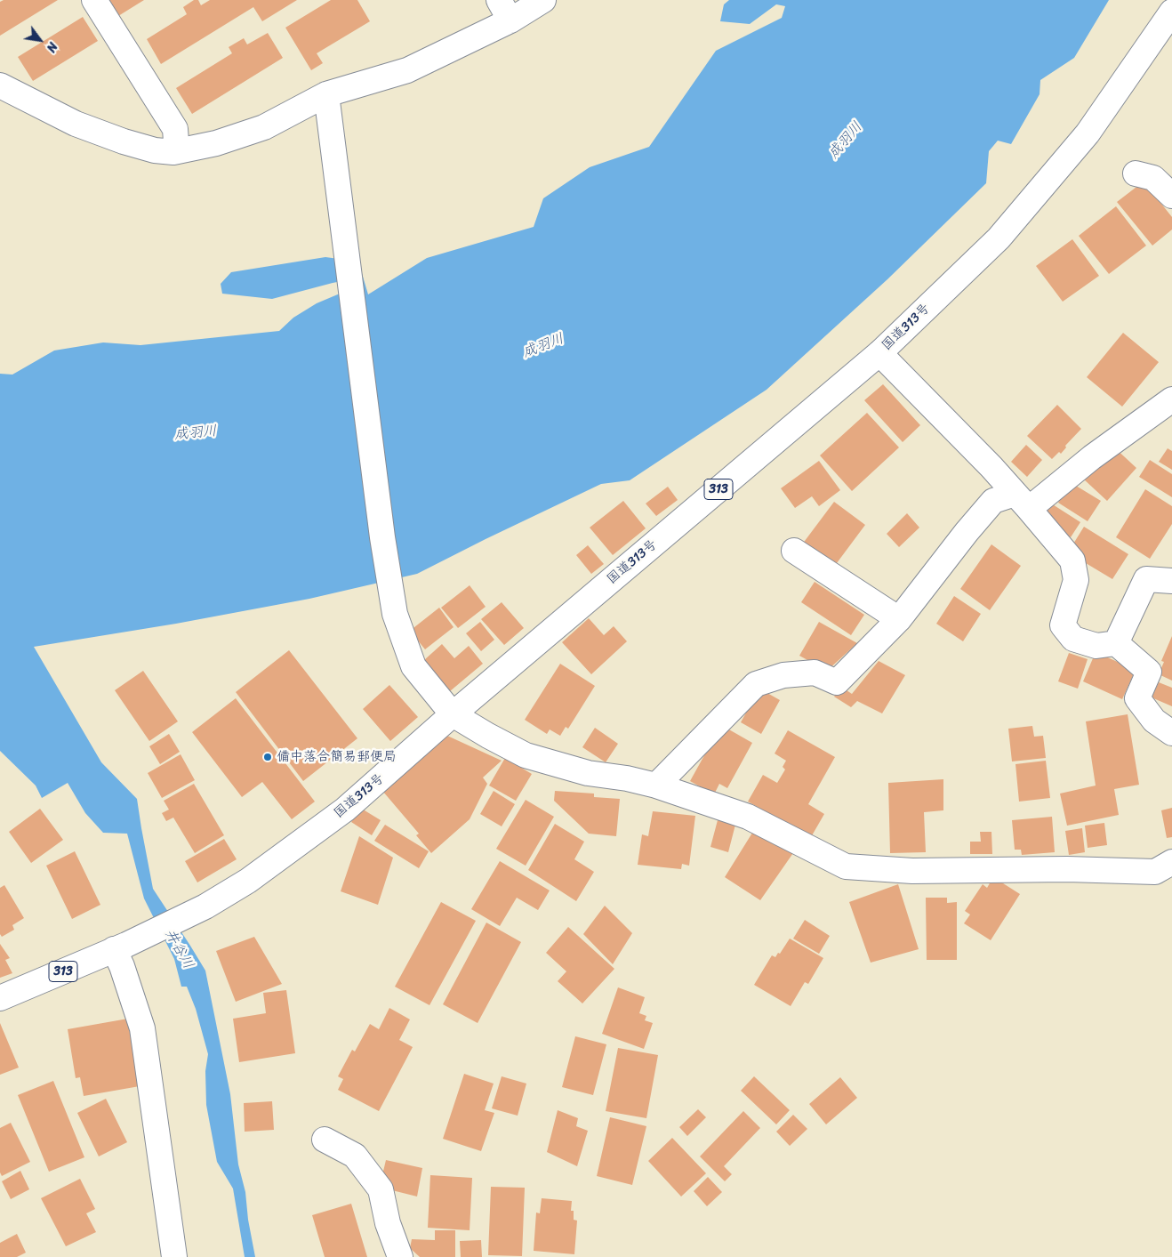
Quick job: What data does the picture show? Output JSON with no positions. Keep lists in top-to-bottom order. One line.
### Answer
{"streets":{"main road":["国道313号","313"]},"water":["成羽川","井谷川"],"places":["備中落合簡易郵便局"],"north":"bottom right"}
